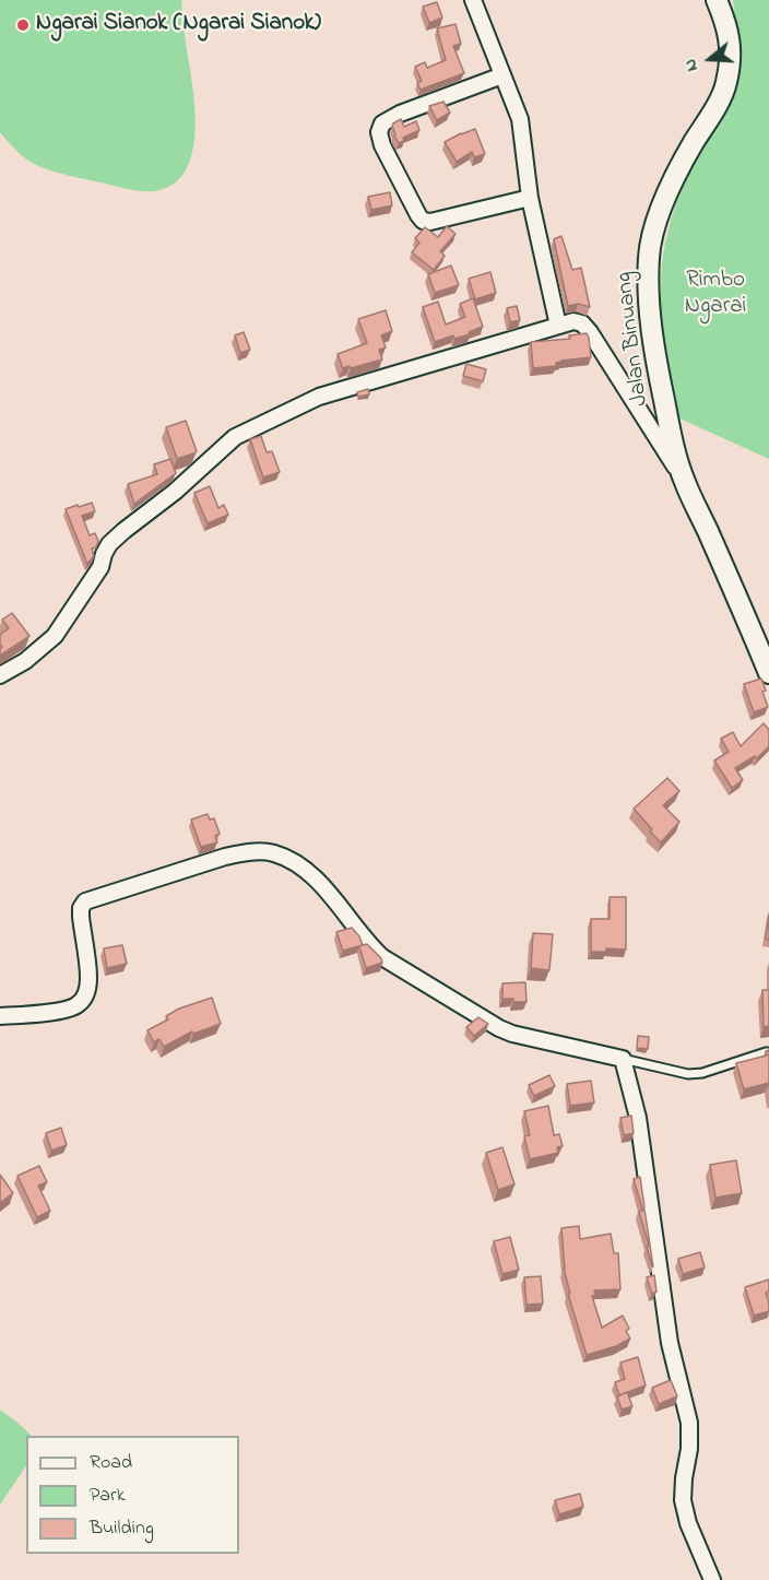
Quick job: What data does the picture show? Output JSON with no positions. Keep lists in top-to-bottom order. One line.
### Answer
{"streets":{"main road":["Jalan Binuang"]},"parks":["Rimbo Ngarai"],"places":["Ngarai Sianok (Ngarai Sianok)"],"legend":["Road","Park","Building"],"north":"left"}
